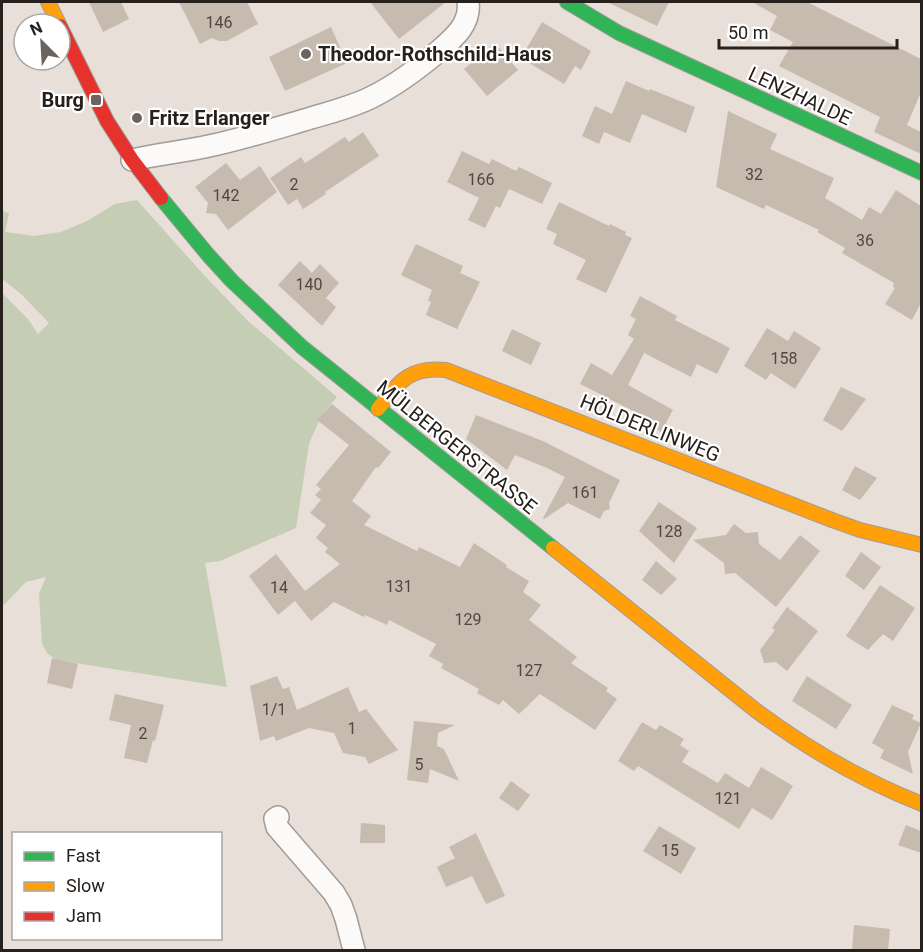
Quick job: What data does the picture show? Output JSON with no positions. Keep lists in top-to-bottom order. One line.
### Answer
{"streets":{"street":["LENZHALDE","HÖLDERLINWEG","MÜLBERGERSTRASSE"]},"crossings":[["HÖLDERLINWEG","MÜLBERGERSTRASSE"]],"places":{"other":["Theodor-Rothschild-Haus","Fritz Erlanger"],"transit":["Burg"]},"house_numbers":["146","32","166","2","142","36","140","158","161","128","131","14","129","127","1/1","1","2","5","121","15"],"legend":["Fast","Slow","Jam"],"scale_bar":"50 m","north":"top left"}
